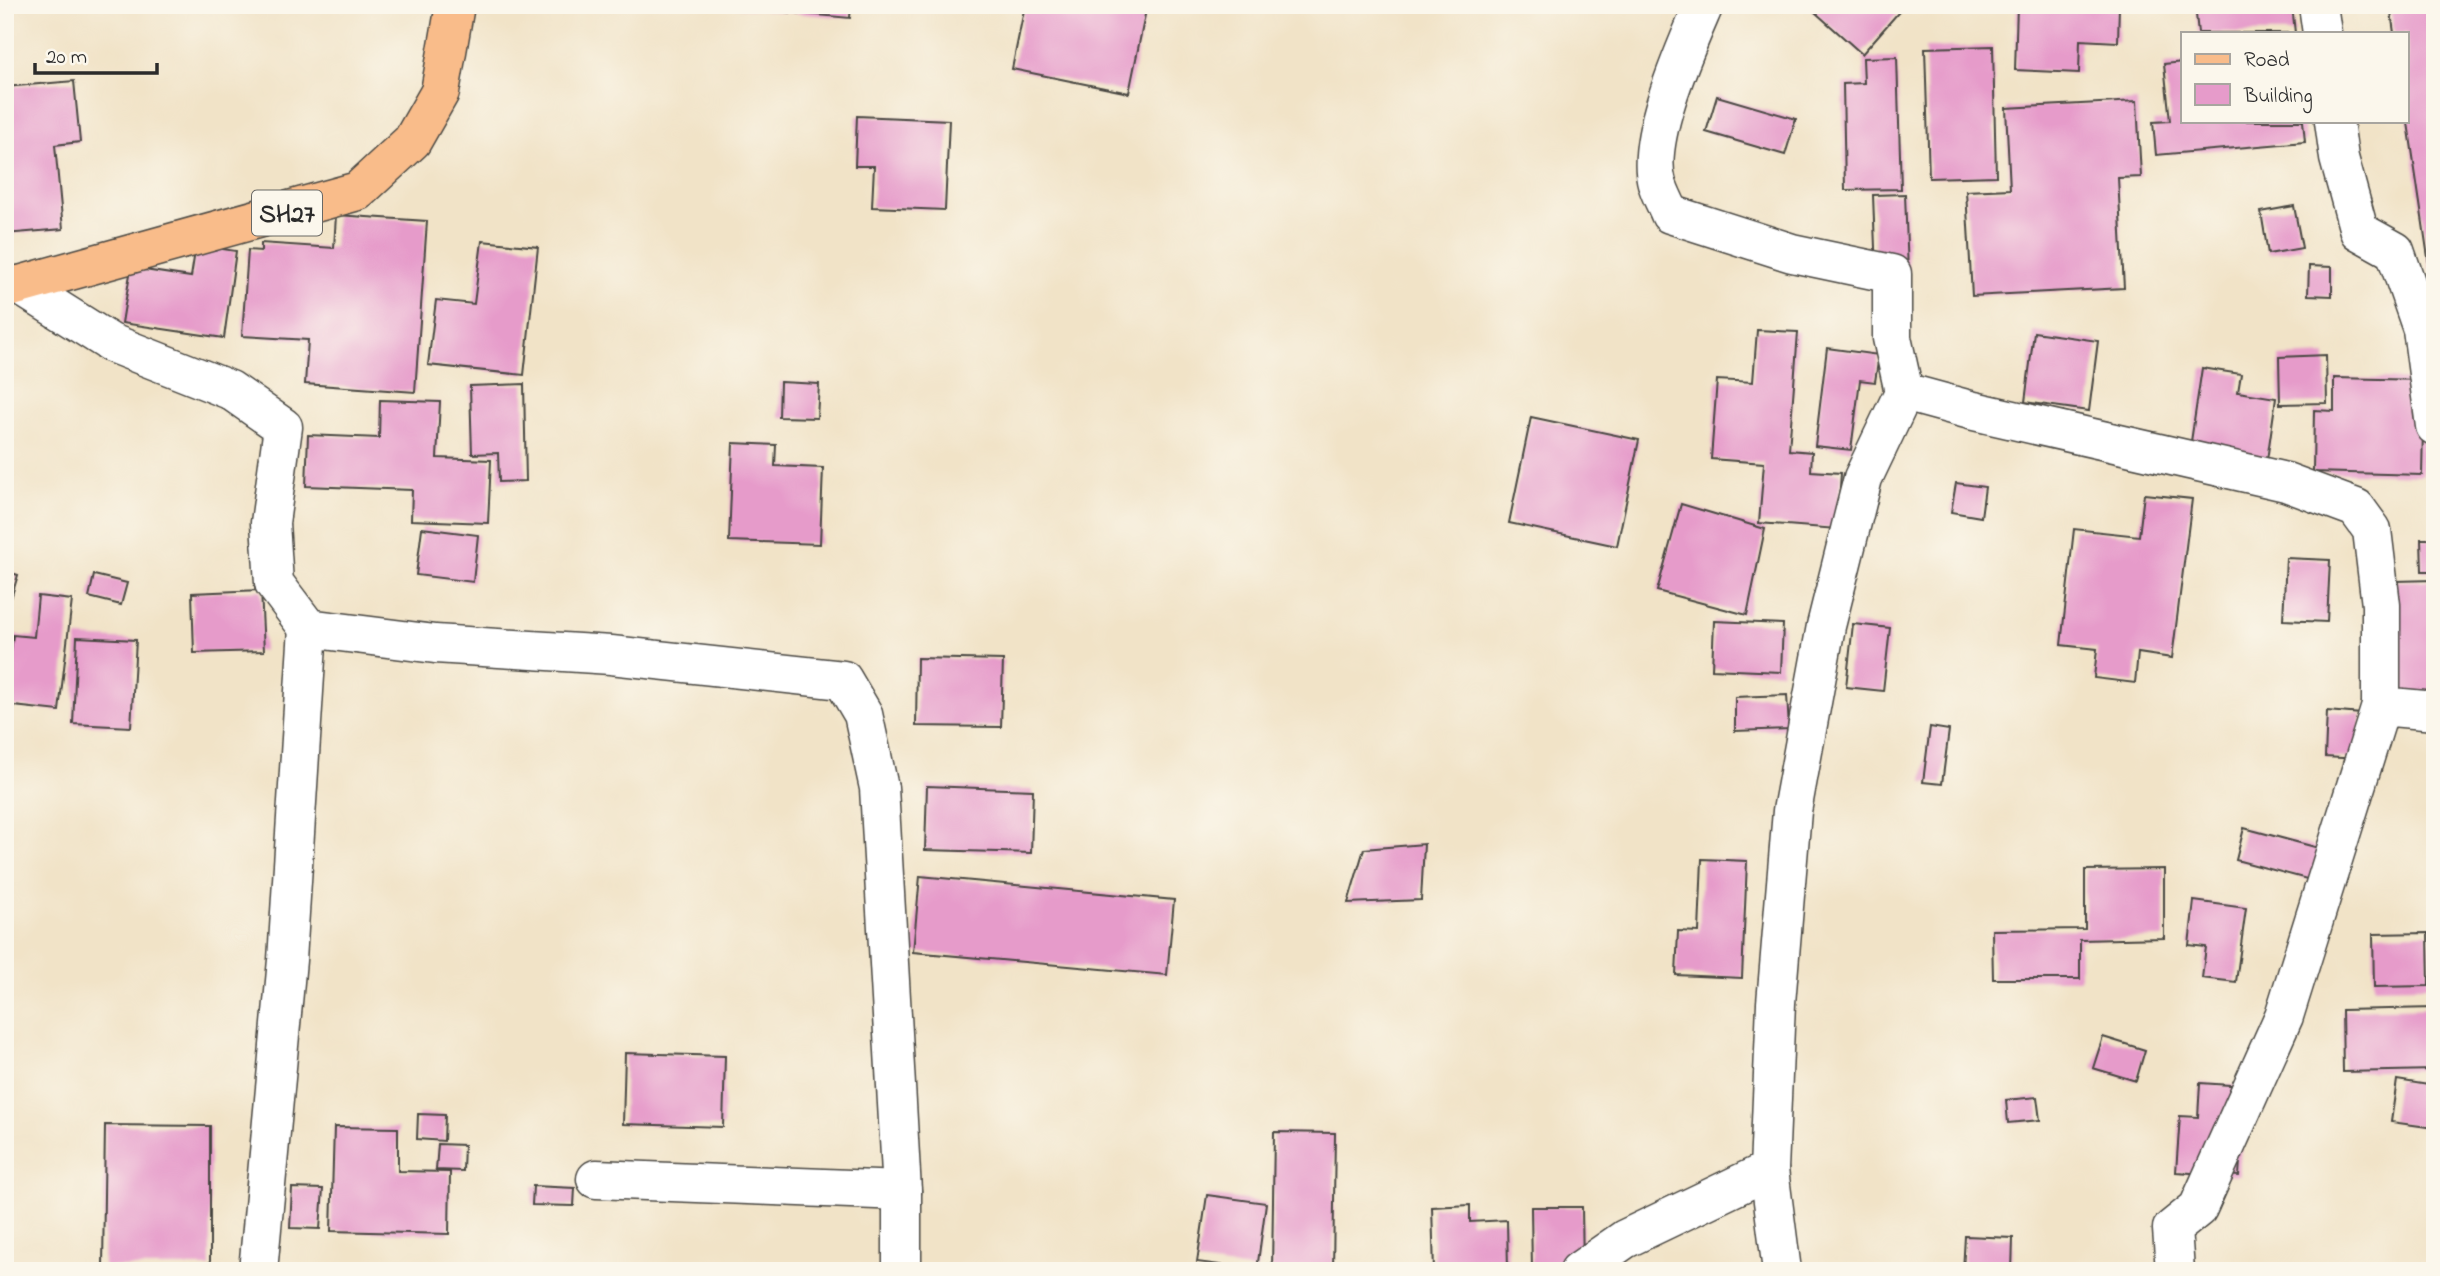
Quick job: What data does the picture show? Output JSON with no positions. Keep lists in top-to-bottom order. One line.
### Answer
{"streets":{"main road":["SH27"]},"legend":["Road","Building"],"scale_bar":"20 m"}
